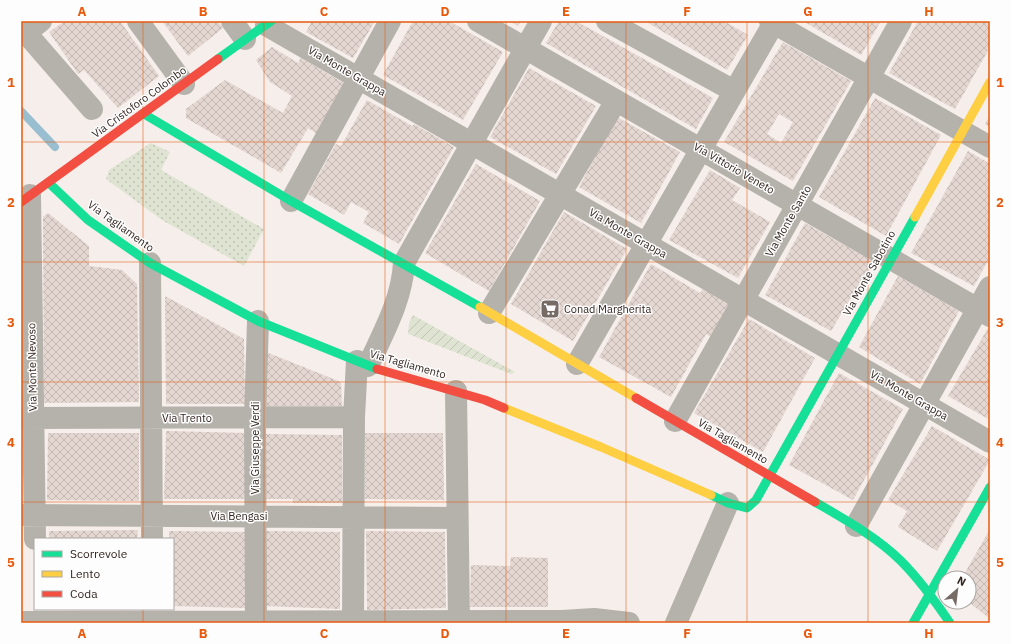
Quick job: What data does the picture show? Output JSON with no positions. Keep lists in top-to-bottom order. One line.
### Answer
{"streets":{"street":["Via Monte Grappa","Via Cristoforo Colombo","Via Vittorio Veneto","Via Monte Santo","Via Tagliamento","Via Monte Sabotino","Via Monte Nevoso","Via Trento","Via Giuseppe Verdi","Via Bengasi"]},"crossings":[["Via Monte Grappa","Via Cristoforo Colombo"],["Via Monte Grappa","Via Monte Santo"],["Via Monte Grappa","Via Monte Sabotino"],["Via Cristoforo Colombo","Via Tagliamento"],["Via Cristoforo Colombo","Via Monte Nevoso"],["Via Vittorio Veneto","Via Monte Santo"],["Via Vittorio Veneto","Via Monte Sabotino"],["Via Monte Santo","Via Tagliamento"],["Via Tagliamento","Via Monte Sabotino"],["Via Tagliamento","Via Giuseppe Verdi"],["Via Monte Nevoso","Via Trento"],["Via Monte Nevoso","Via Bengasi"],["Via Trento","Via Giuseppe Verdi"],["Via Giuseppe Verdi","Via Bengasi"]],"places":{"supermarket":["Conad Margherita"]},"legend":["Scorrevole","Lento","Coda"],"north":"top right","grid":{"columns":["A","B","C","D","E","F","G","H"],"rows":["1","2","3","4","5"]}}
